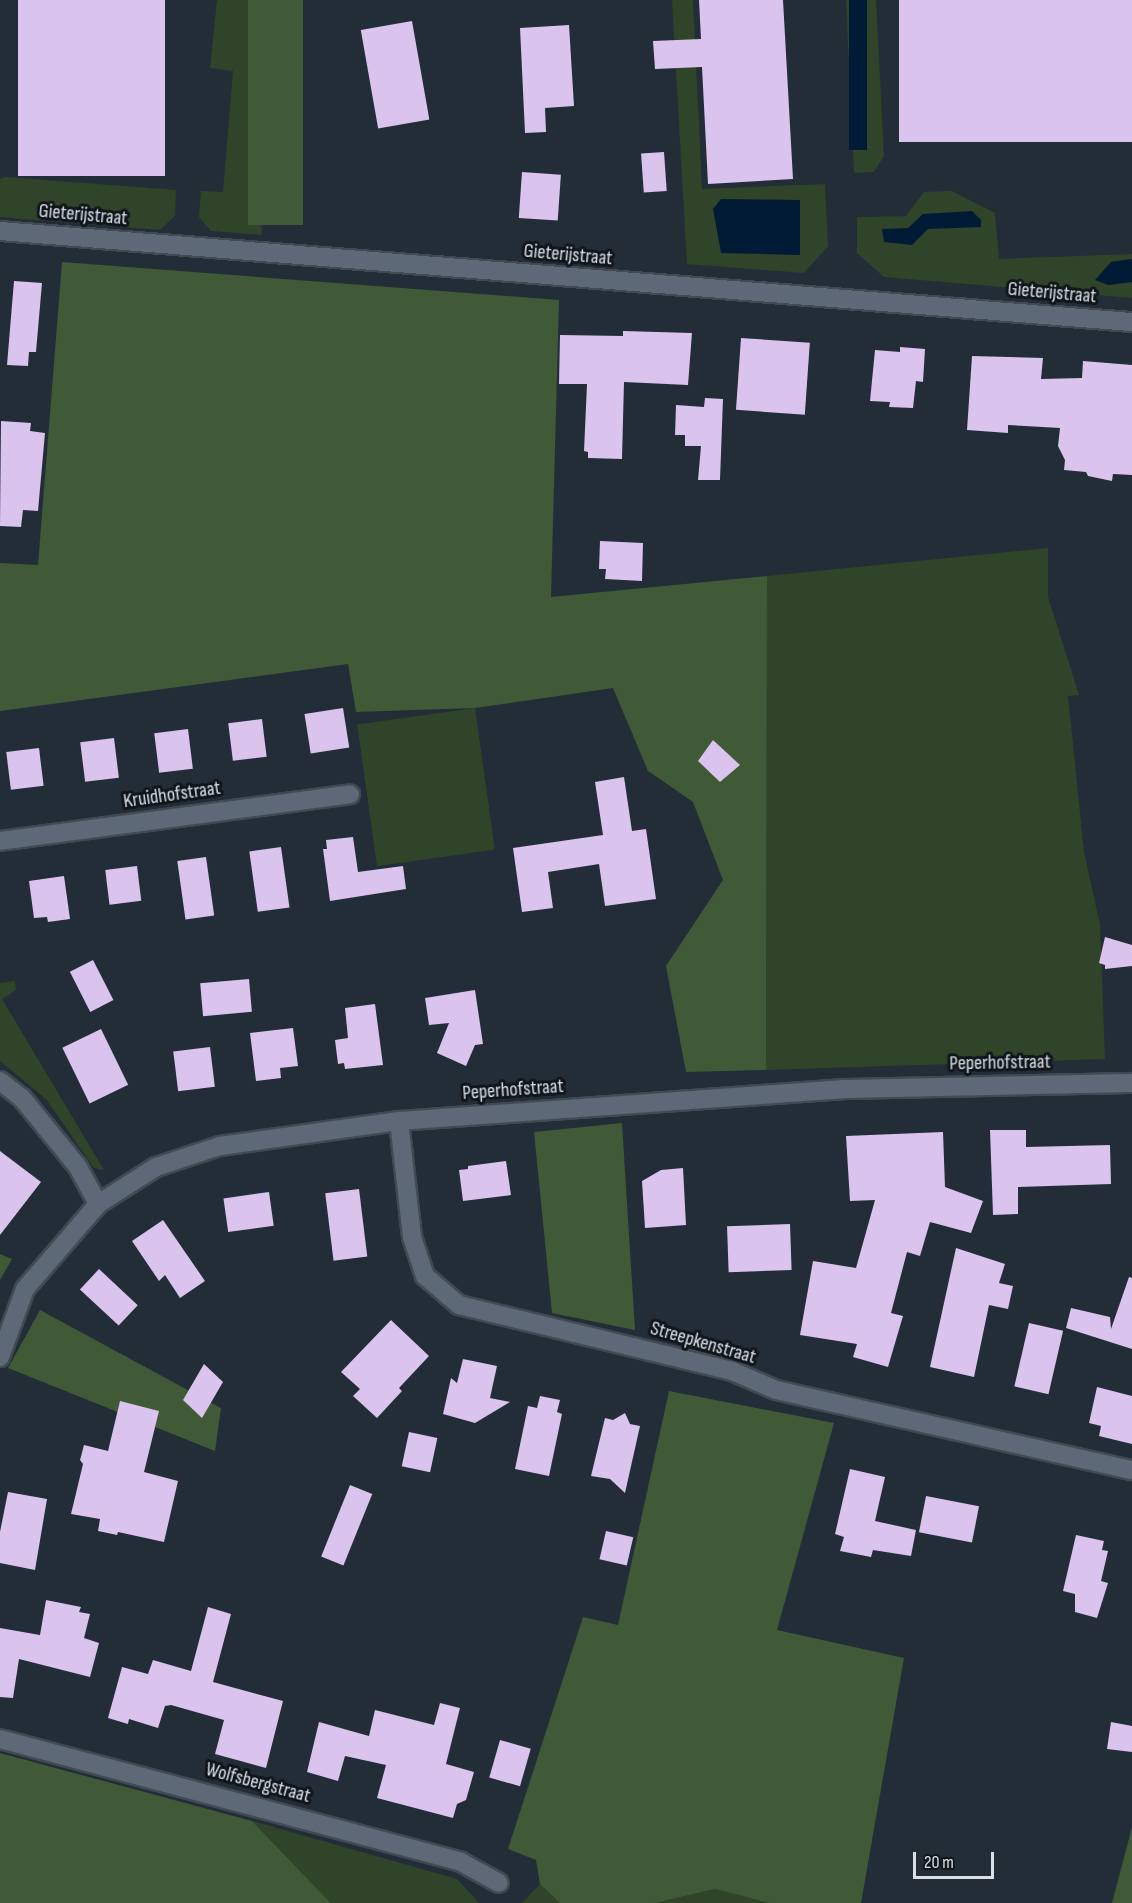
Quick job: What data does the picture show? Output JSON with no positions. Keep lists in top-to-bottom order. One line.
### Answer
{"streets":{"street":["Gieterijstraat","Kruidhofstraat","Peperhofstraat","Streepkenstraat","Wolfsbergstraat"]},"crossings":[["Peperhofstraat","Streepkenstraat"]],"scale_bar":"20 m"}
